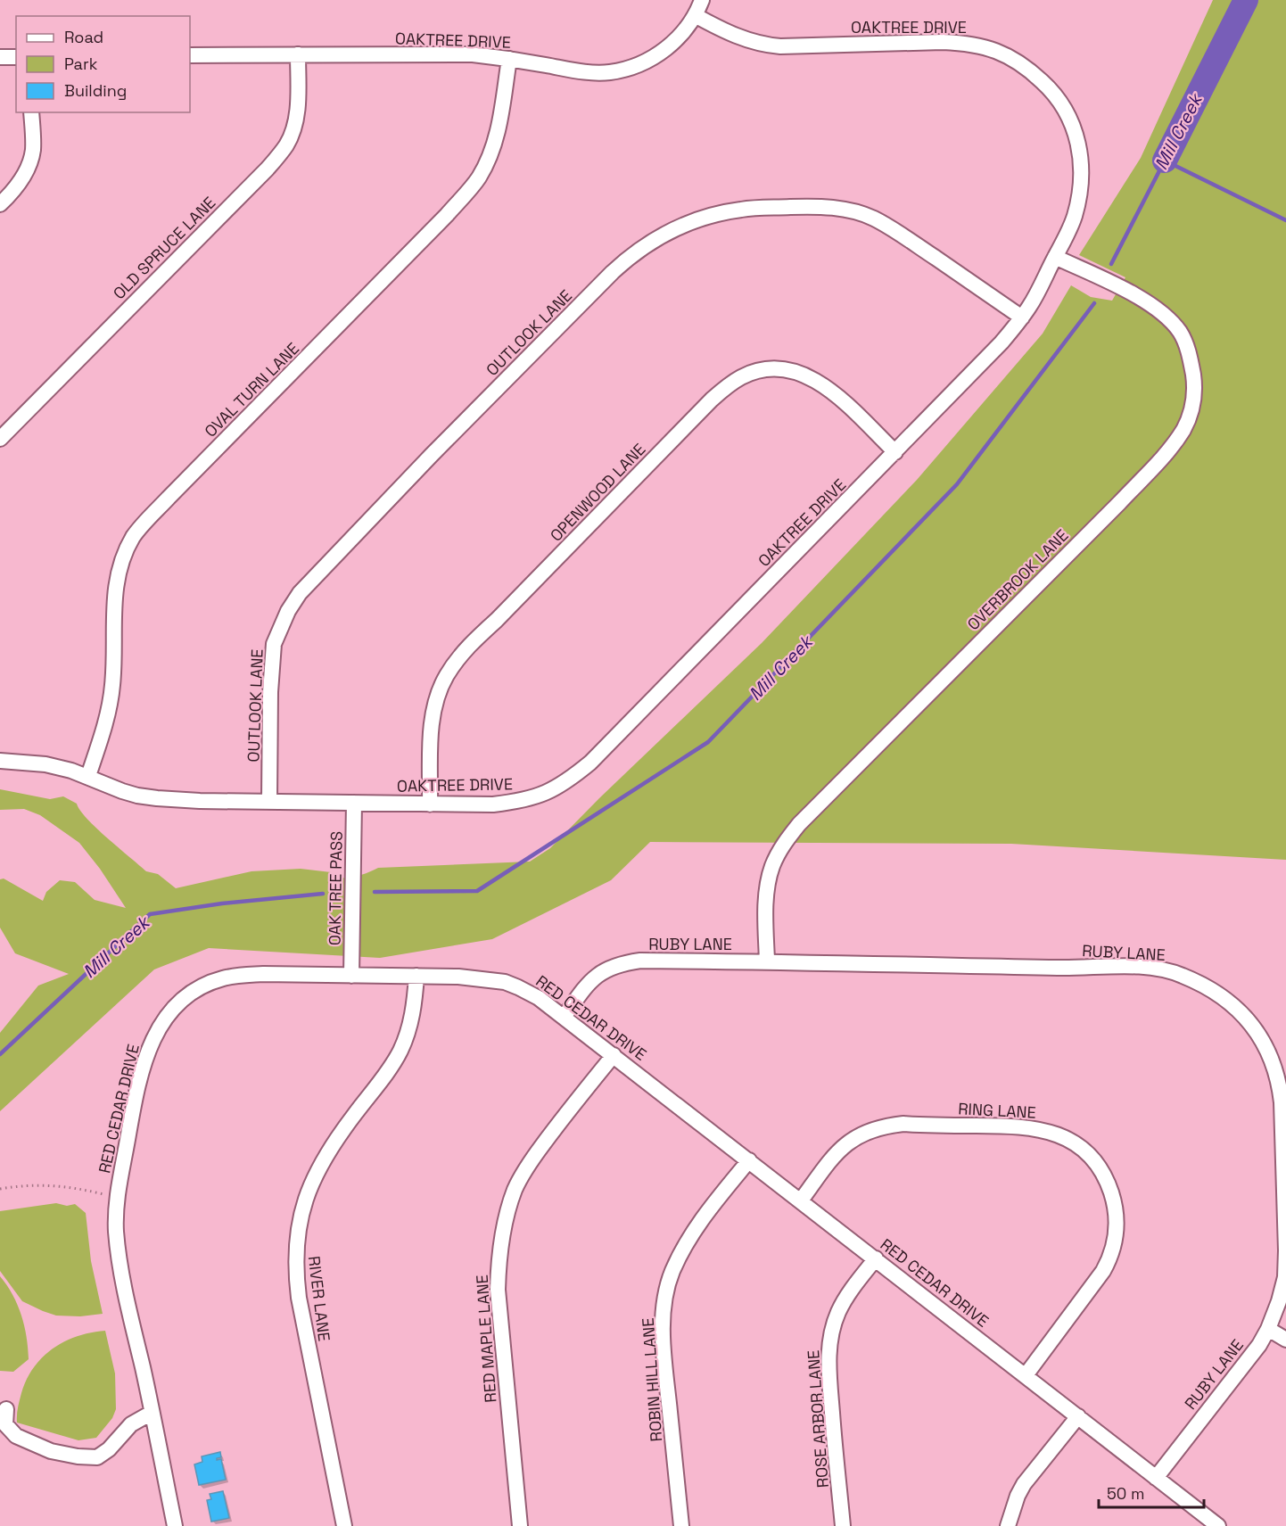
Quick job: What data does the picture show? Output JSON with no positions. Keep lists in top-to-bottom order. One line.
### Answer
{"streets":{"street":["OAKTREE DRIVE","OLD SPRUCE LANE","OUTLOOK LANE","OVAL TURN LANE","OPENWOOD LANE","OVERBROOK LANE","OAK TREE PASS","RUBY LANE","RED CEDAR DRIVE","RING LANE","RIVER LANE","RED MAPLE LANE","ROBIN HILL LANE","ROSE ARBOR LANE"]},"crossings":[["OAKTREE DRIVE","OLD SPRUCE LANE"],["OAKTREE DRIVE","OUTLOOK LANE"],["OAKTREE DRIVE","OVAL TURN LANE"],["OAKTREE DRIVE","OPENWOOD LANE"],["OAKTREE DRIVE","OVERBROOK LANE"],["OAKTREE DRIVE","OAK TREE PASS"],["OVERBROOK LANE","RUBY LANE"],["OAK TREE PASS","RED CEDAR DRIVE"],["RUBY LANE","RED CEDAR DRIVE"],["RED CEDAR DRIVE","RING LANE"],["RED CEDAR DRIVE","RIVER LANE"],["RED CEDAR DRIVE","RED MAPLE LANE"],["RED CEDAR DRIVE","ROBIN HILL LANE"],["RED CEDAR DRIVE","ROSE ARBOR LANE"]],"water":["Mill Creek"],"legend":["Road","Park","Building"],"scale_bar":"50 m"}
